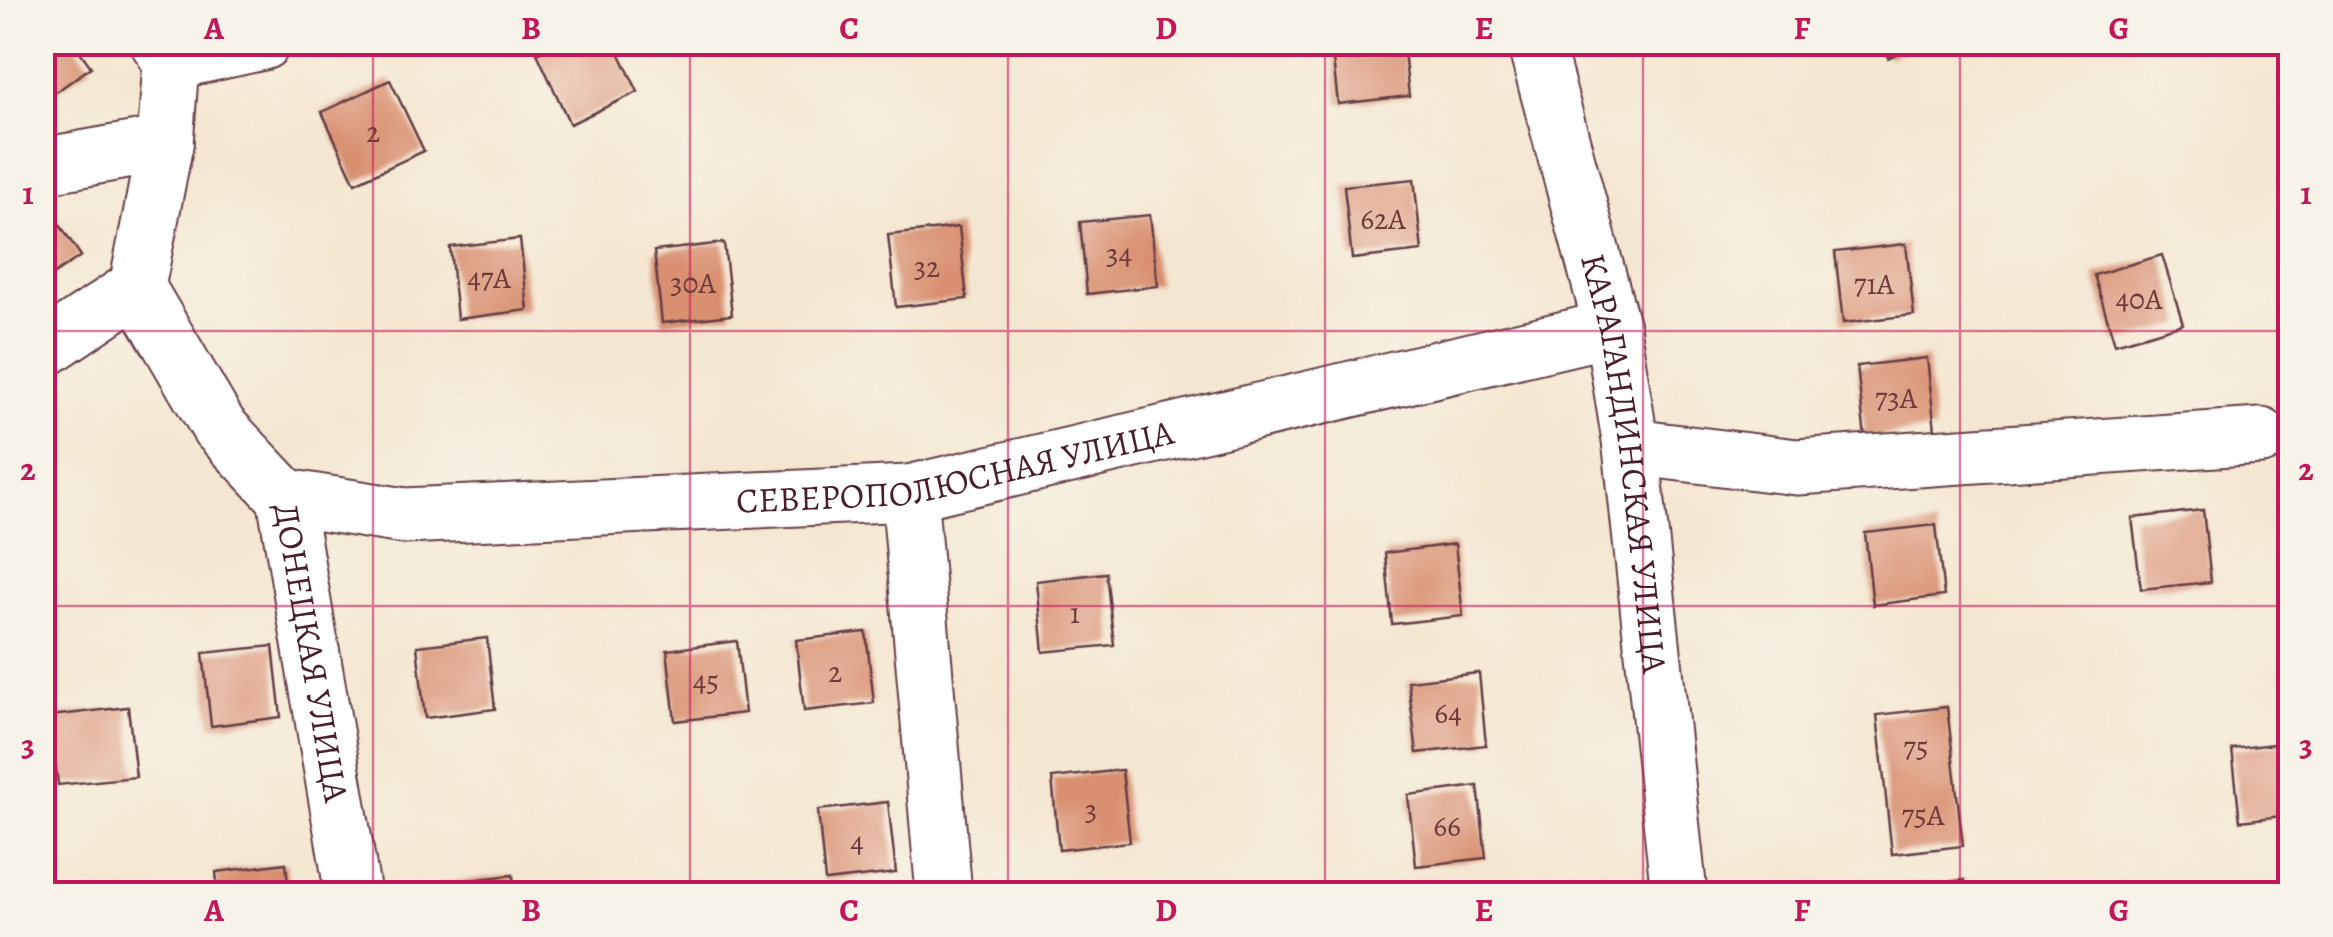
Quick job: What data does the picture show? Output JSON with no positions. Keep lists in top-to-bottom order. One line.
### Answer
{"streets":{"street":["СЕВЕРОПОЛЮСНАЯ УЛИЦА","КАРАГАНДИНСКАЯ УЛИЦА","ДОНЕЦКАЯ УЛИЦА"]},"crossings":[["СЕВЕРОПОЛЮСНАЯ УЛИЦА","КАРАГАНДИНСКАЯ УЛИЦА"],["СЕВЕРОПОЛЮСНАЯ УЛИЦА","ДОНЕЦКАЯ УЛИЦА"]],"house_numbers":["2","62А","34","32","47А","30А","71А","40А","73А","1","2","45","64","75","3","75А","66","4"],"grid":{"columns":["A","B","C","D","E","F","G"],"rows":["1","2","3"]}}
